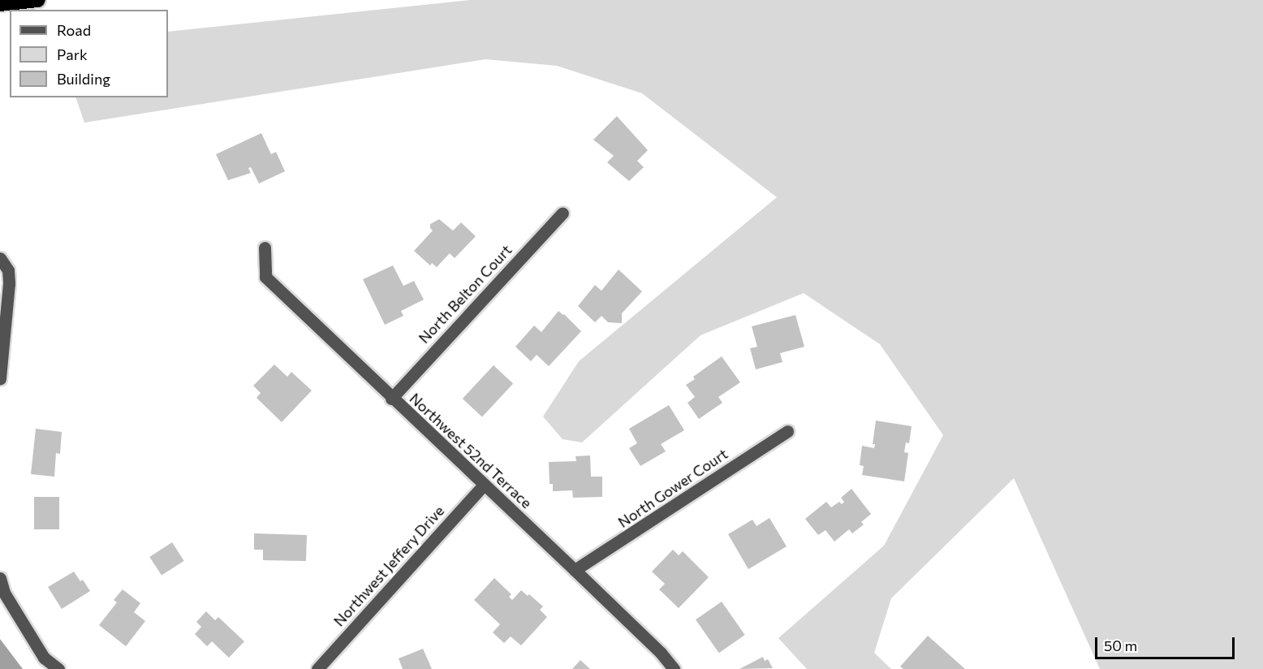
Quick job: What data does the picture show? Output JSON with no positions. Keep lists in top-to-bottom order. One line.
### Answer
{"streets":{"street":["North Belton Court","Northwest 52nd Terrace","North Gower Court","Northwest Jeffery Drive"]},"crossings":[["North Belton Court","Northwest 52nd Terrace"],["Northwest 52nd Terrace","North Gower Court"],["Northwest 52nd Terrace","Northwest Jeffery Drive"]],"legend":["Road","Park","Building"],"scale_bar":"50 m"}
